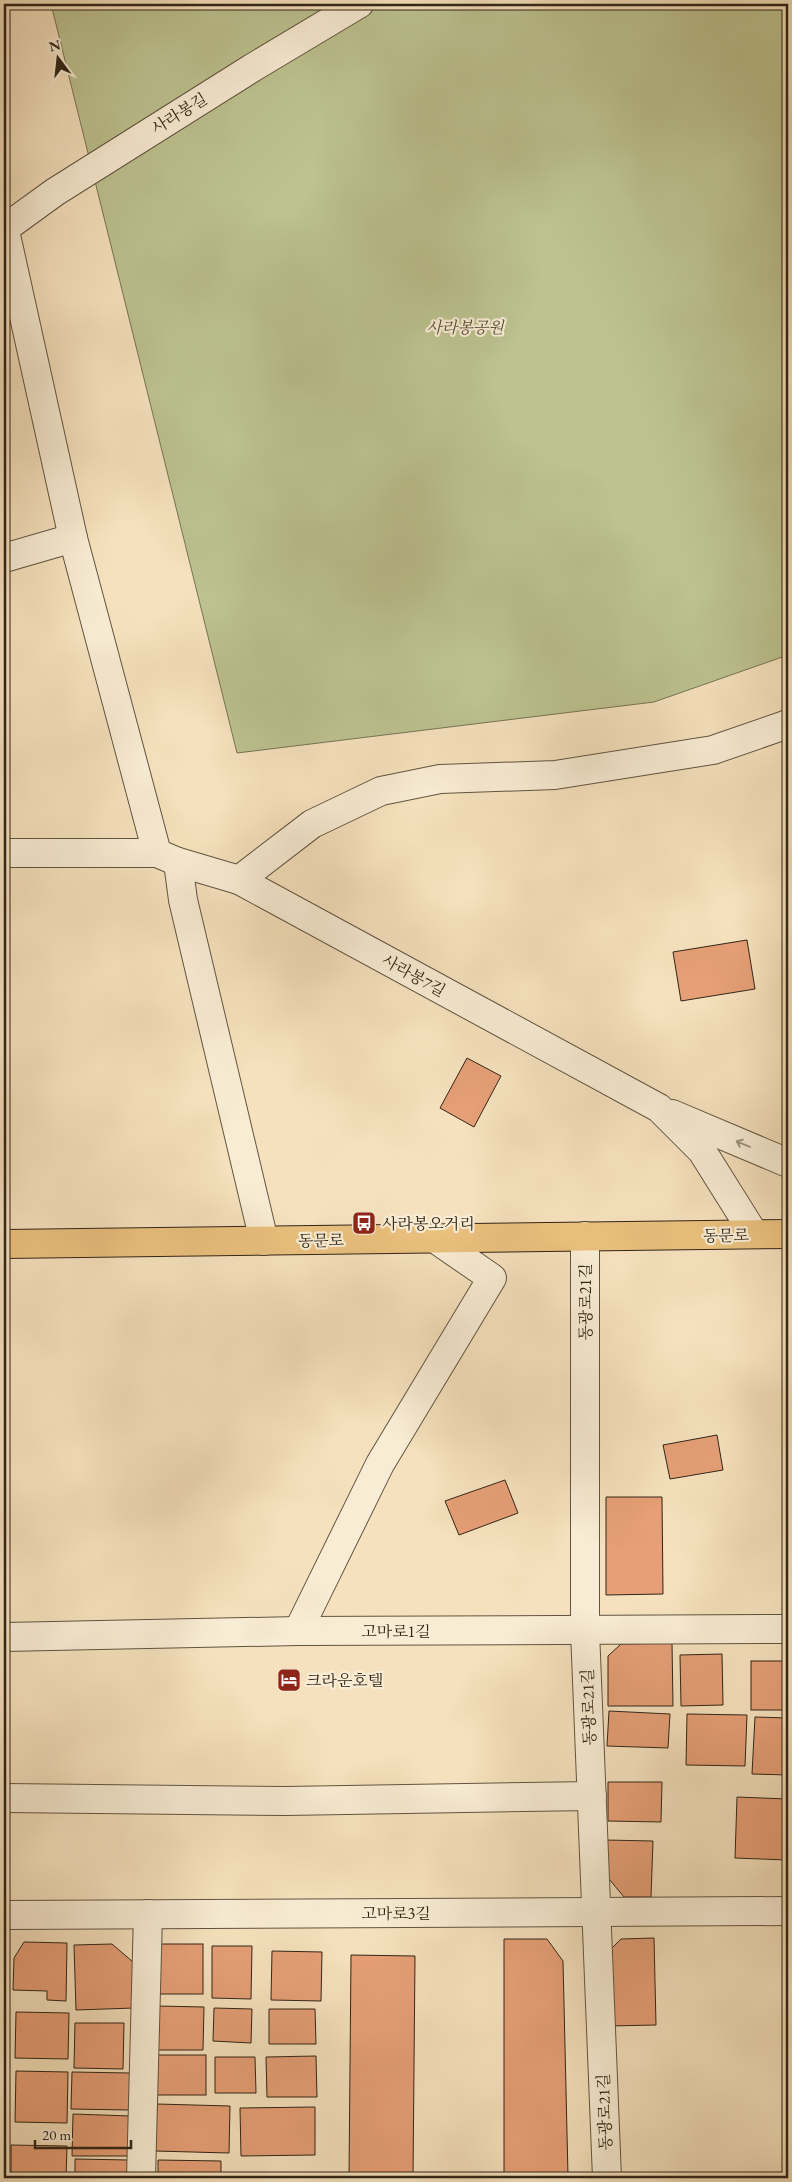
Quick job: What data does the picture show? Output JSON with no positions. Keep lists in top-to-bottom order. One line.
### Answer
{"streets":{"main road":["동문로"],"street":["사라봉길","사라봉7길","동광로21길","고마로1길","고마로3길"]},"crossings":[["사라봉7길","동문로"],["동문로","동광로21길"],["동광로21길","고마로1길"],["동광로21길","고마로3길"]],"parks":["사라봉공원"],"places":{"bus stop":["사라봉오거리"],"hotel":["크라운호텔"]},"scale_bar":"20 m","north":"top"}
